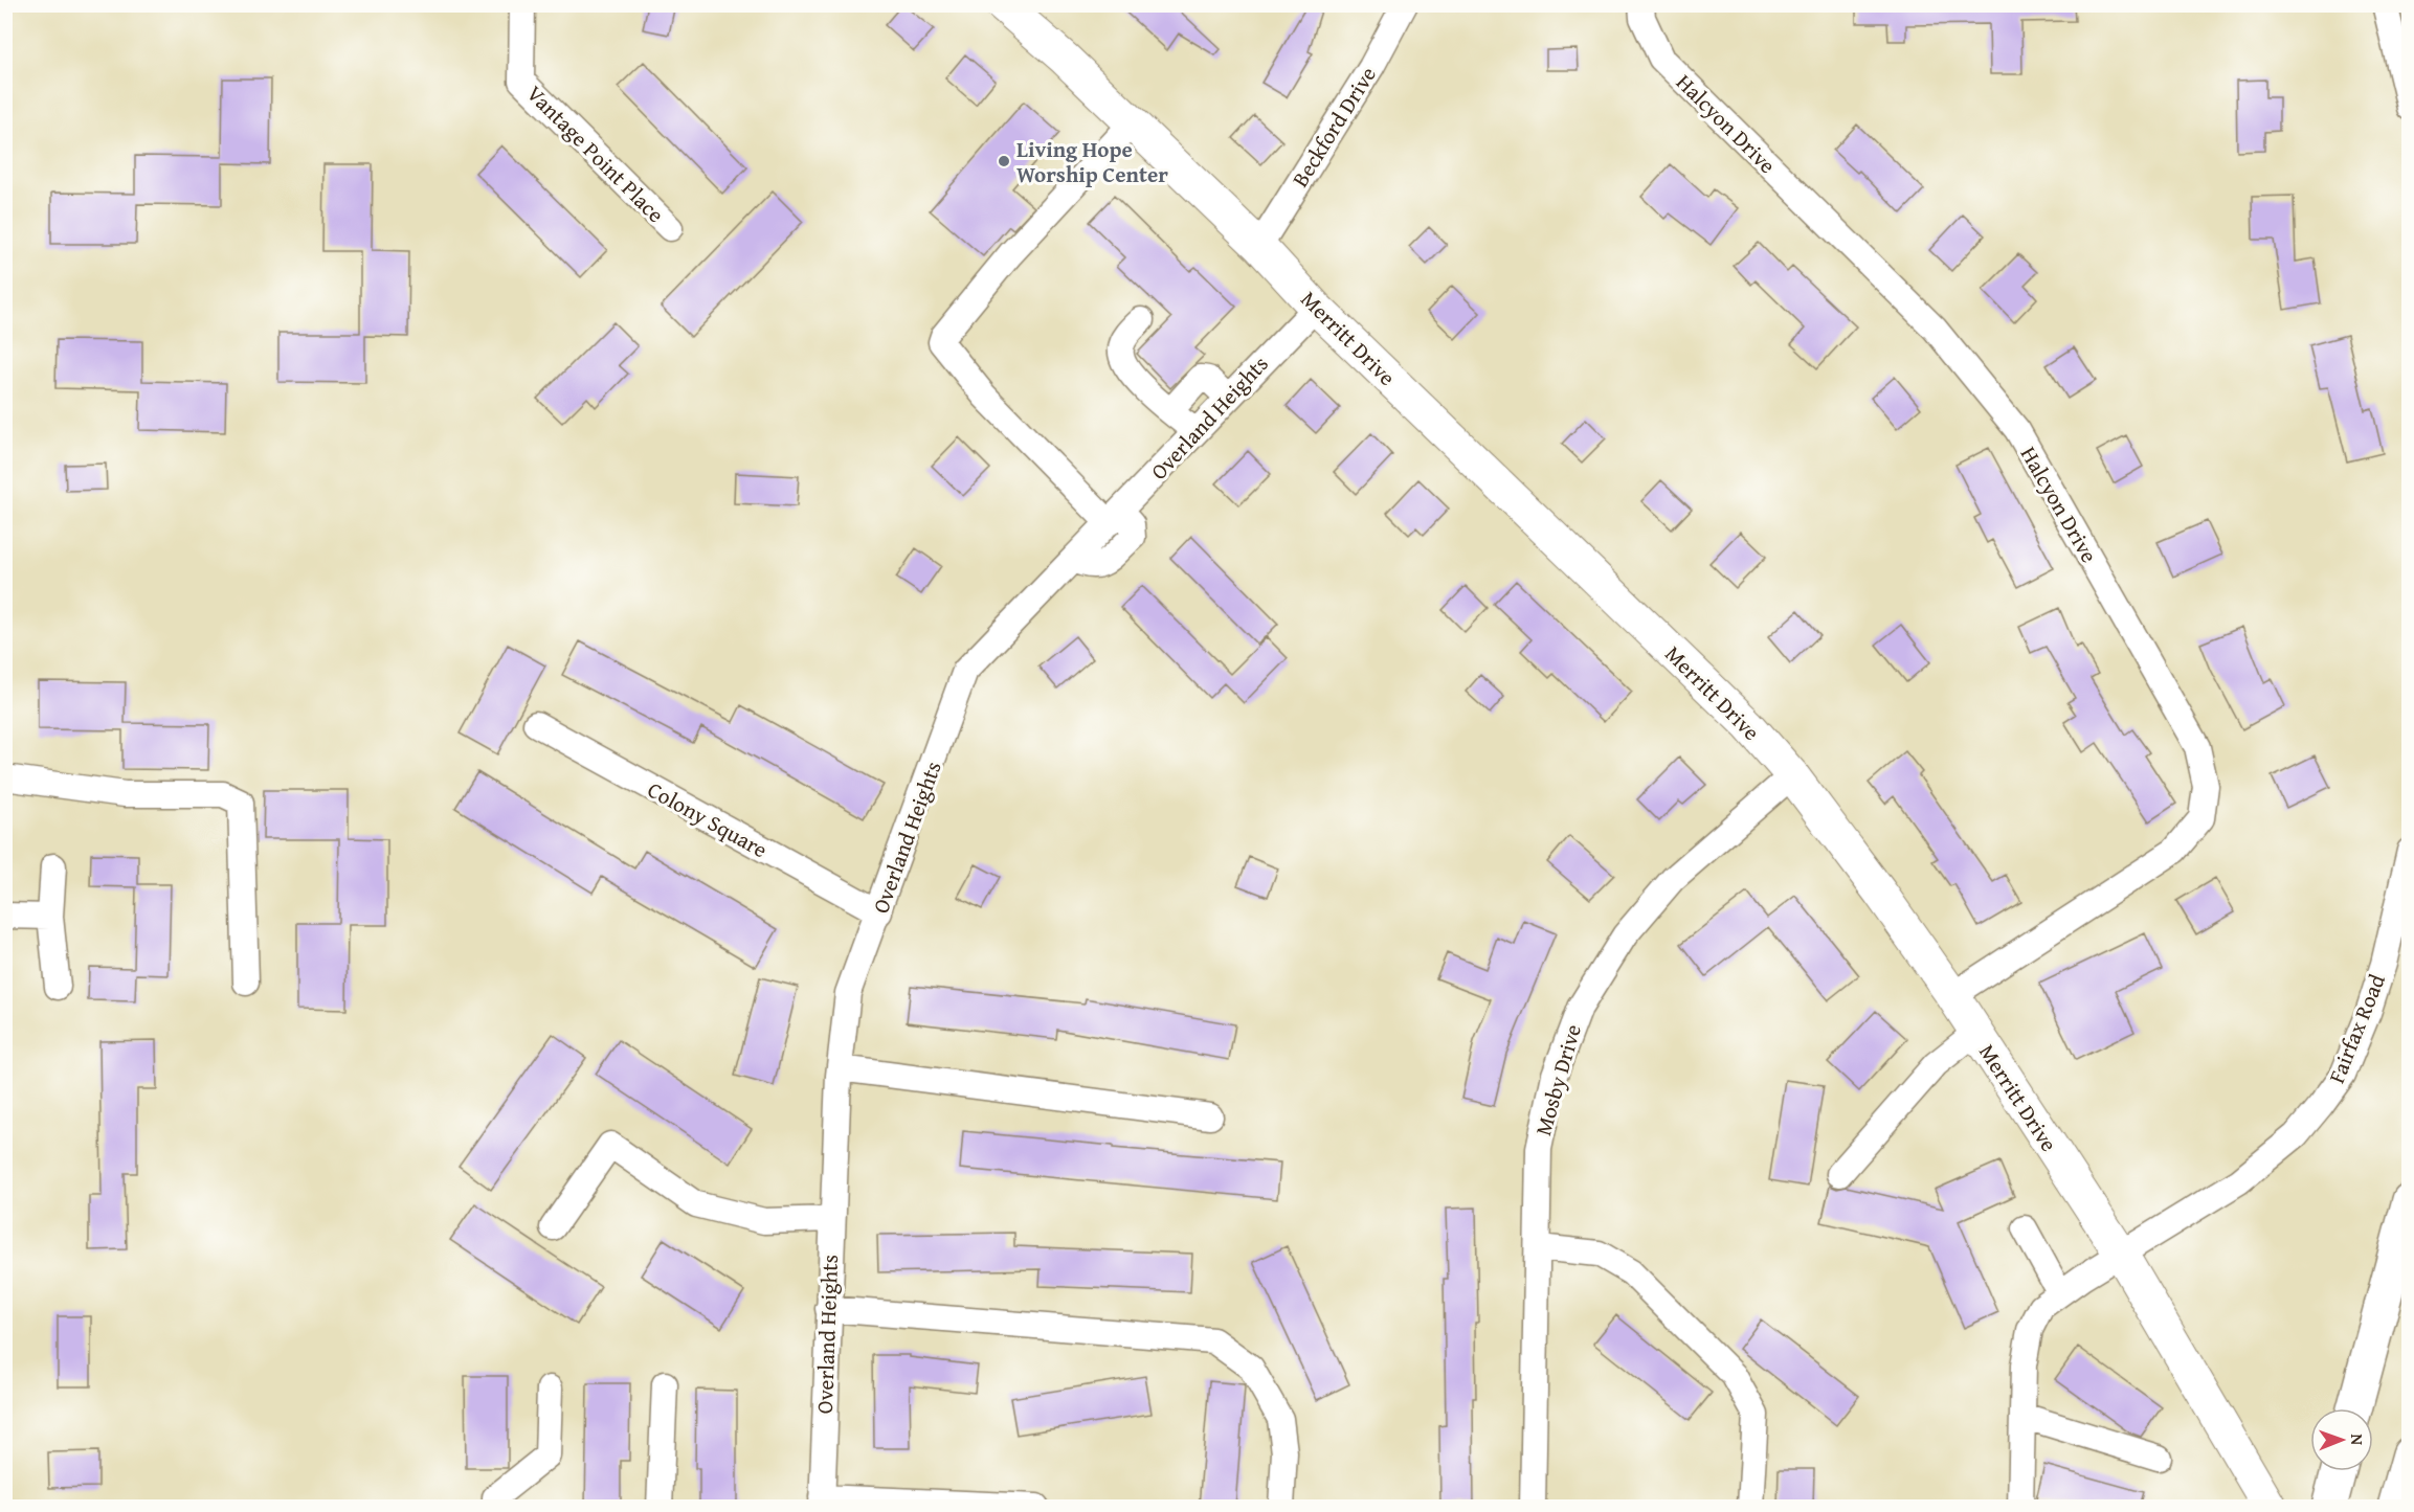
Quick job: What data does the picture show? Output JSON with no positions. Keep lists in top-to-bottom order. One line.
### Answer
{"streets":{"main road":["Merritt Drive"],"street":["Halcyon Drive","Beckford Drive","Vantage Point Place","Overland Heights","Colony Square","Fairfax Road","Mosby Drive"]},"crossings":[["Halcyon Drive","Merritt Drive"],["Beckford Drive","Merritt Drive"],["Merritt Drive","Overland Heights"],["Merritt Drive","Fairfax Road"],["Merritt Drive","Mosby Drive"],["Overland Heights","Colony Square"]],"places":["Living Hope Worship Center"],"north":"right"}
